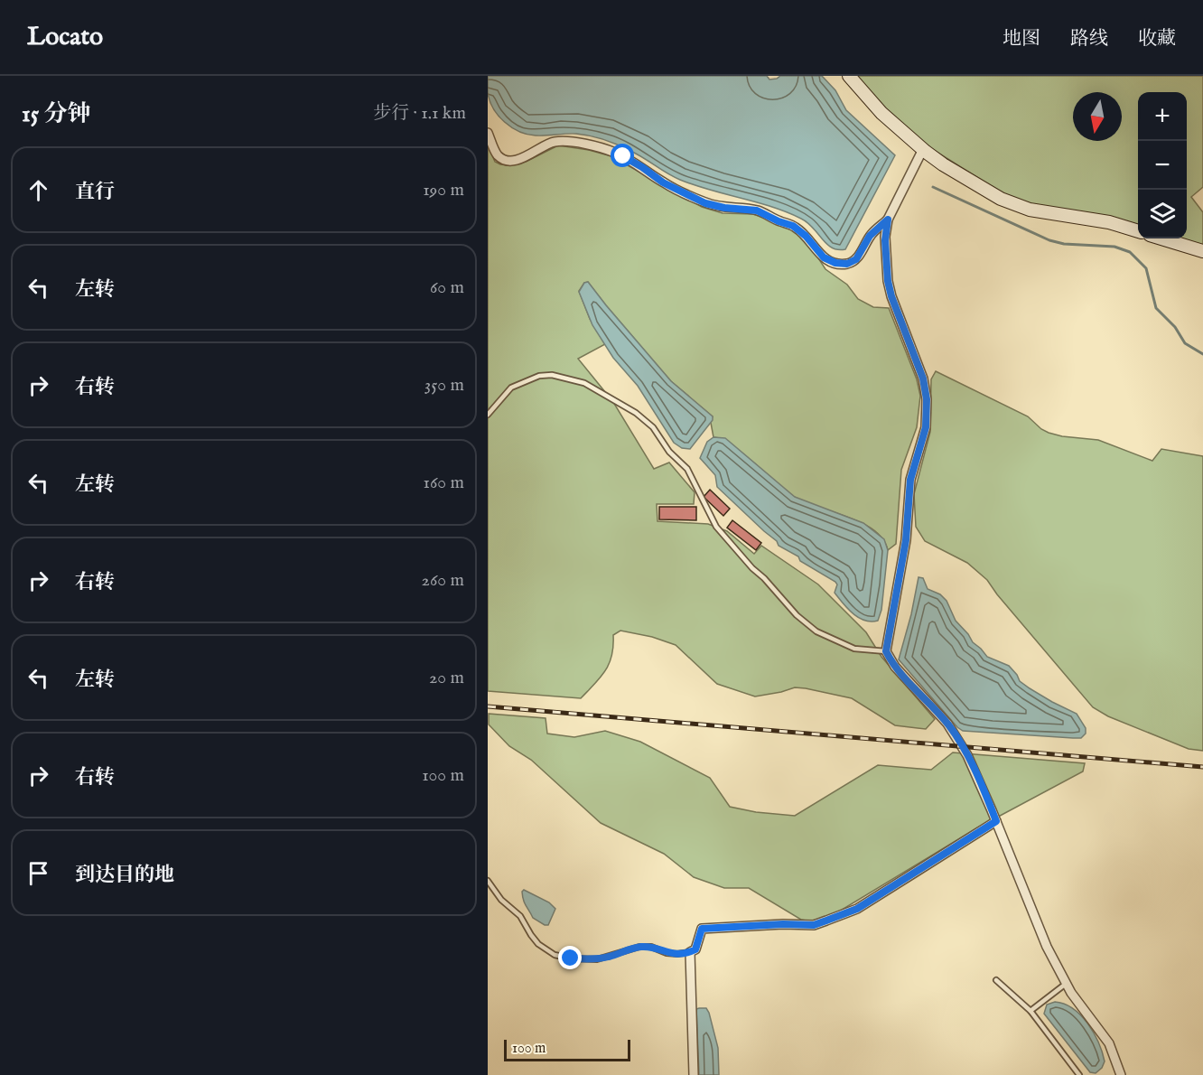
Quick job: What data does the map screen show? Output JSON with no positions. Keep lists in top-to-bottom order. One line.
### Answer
{"scale_bar":"100 m","north":"bottom","page":{"header":"Locato","nav":["地图","路线","收藏"],"heading":["15 分钟","步行 · 1.1 km"],"map_buttons":["+","−"],"list":[["直行","190 m"],["左转","60 m"],["右转","350 m"],["左转","160 m"],["右转","260 m"],["左转","20 m"],["右转","100 m"],"到达目的地"],"scale":"100 m"}}
